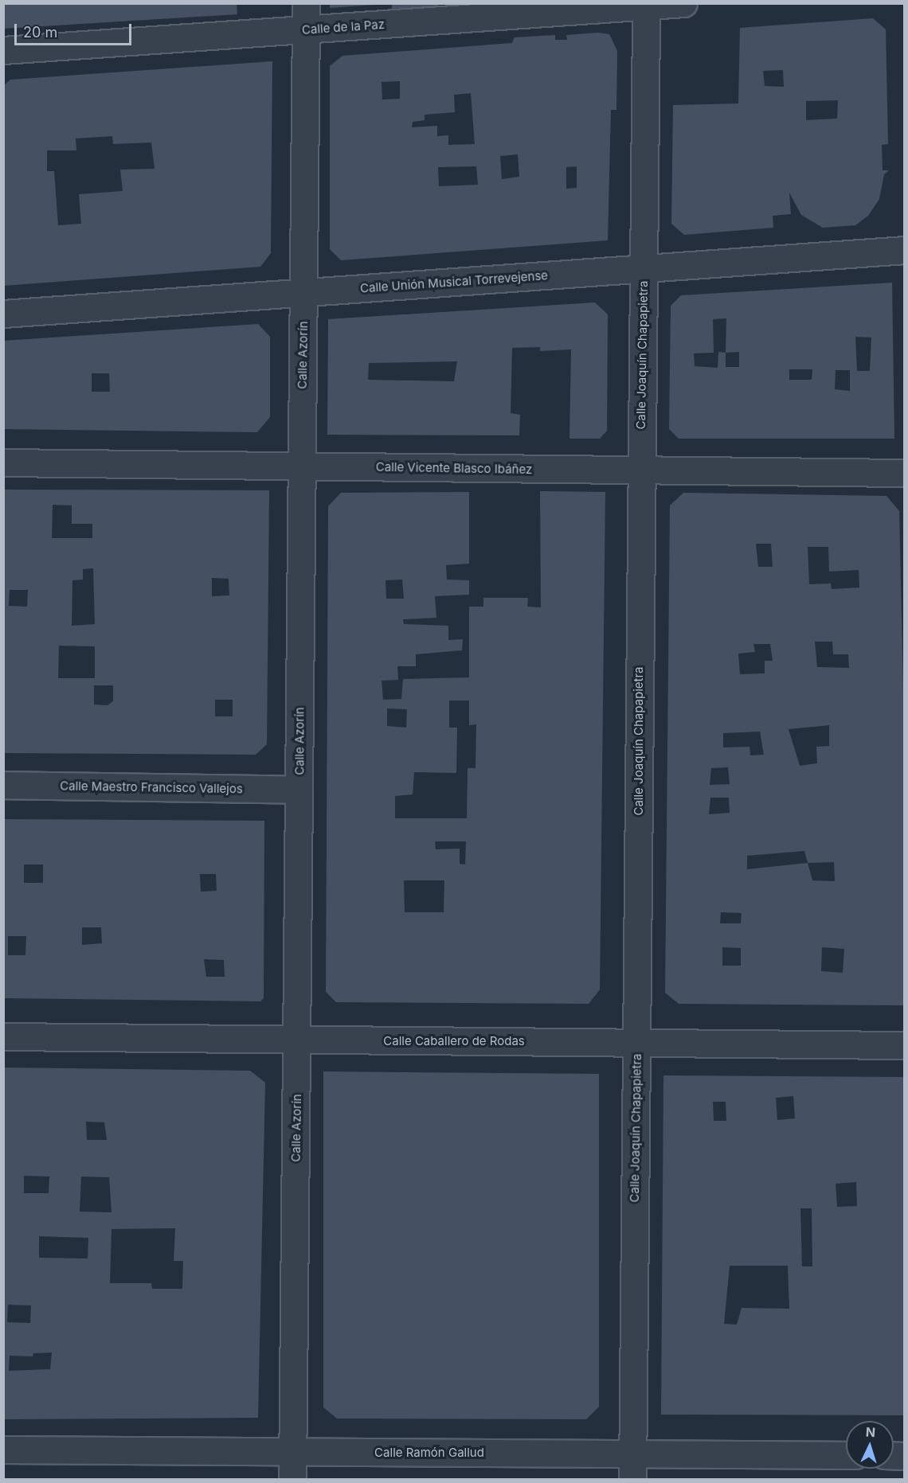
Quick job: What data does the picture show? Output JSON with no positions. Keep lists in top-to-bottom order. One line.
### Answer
{"streets":{"street":["Calle de la Paz","Calle Unión Musical Torrevejense","Calle Azorín","Calle Joaquín Chapapietra","Calle Vicente Blasco Ibáñez","Calle Maestro Francisco Vallejos","Calle Caballero de Rodas","Calle Ramón Gallud"]},"crossings":[["Calle de la Paz","Calle Azorín"],["Calle de la Paz","Calle Joaquín Chapapietra"],["Calle Unión Musical Torrevejense","Calle Azorín"],["Calle Unión Musical Torrevejense","Calle Joaquín Chapapietra"],["Calle Azorín","Calle Vicente Blasco Ibáñez"],["Calle Azorín","Calle Maestro Francisco Vallejos"],["Calle Azorín","Calle Caballero de Rodas"],["Calle Azorín","Calle Ramón Gallud"],["Calle Joaquín Chapapietra","Calle Vicente Blasco Ibáñez"],["Calle Joaquín Chapapietra","Calle Caballero de Rodas"],["Calle Joaquín Chapapietra","Calle Ramón Gallud"]],"scale_bar":"20 m","north":"top"}
